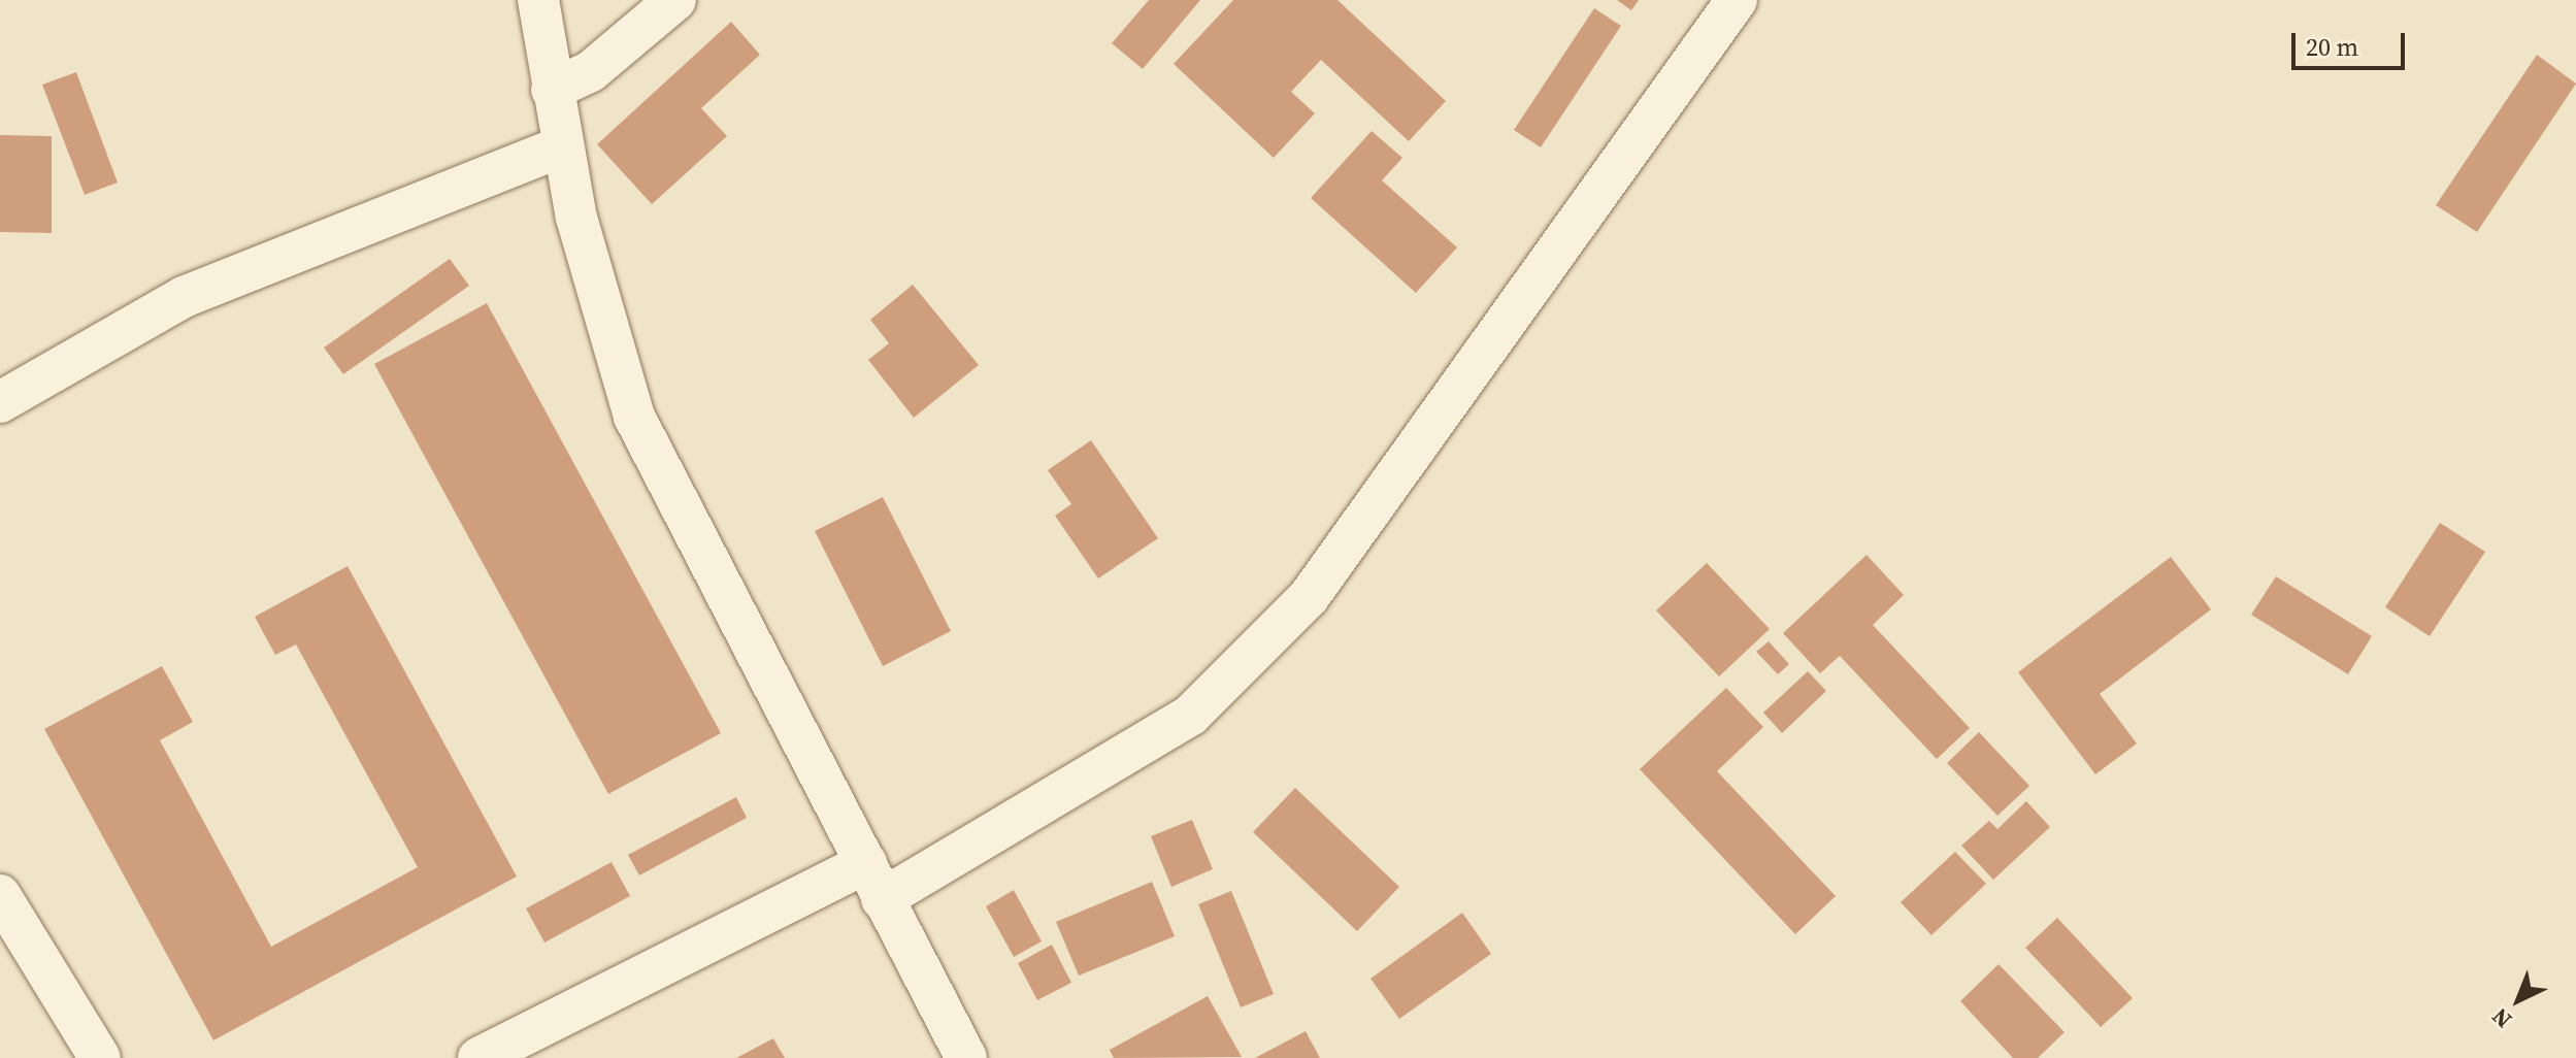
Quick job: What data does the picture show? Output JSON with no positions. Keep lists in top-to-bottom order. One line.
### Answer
{"scale_bar":"20 m","north":"bottom left"}
